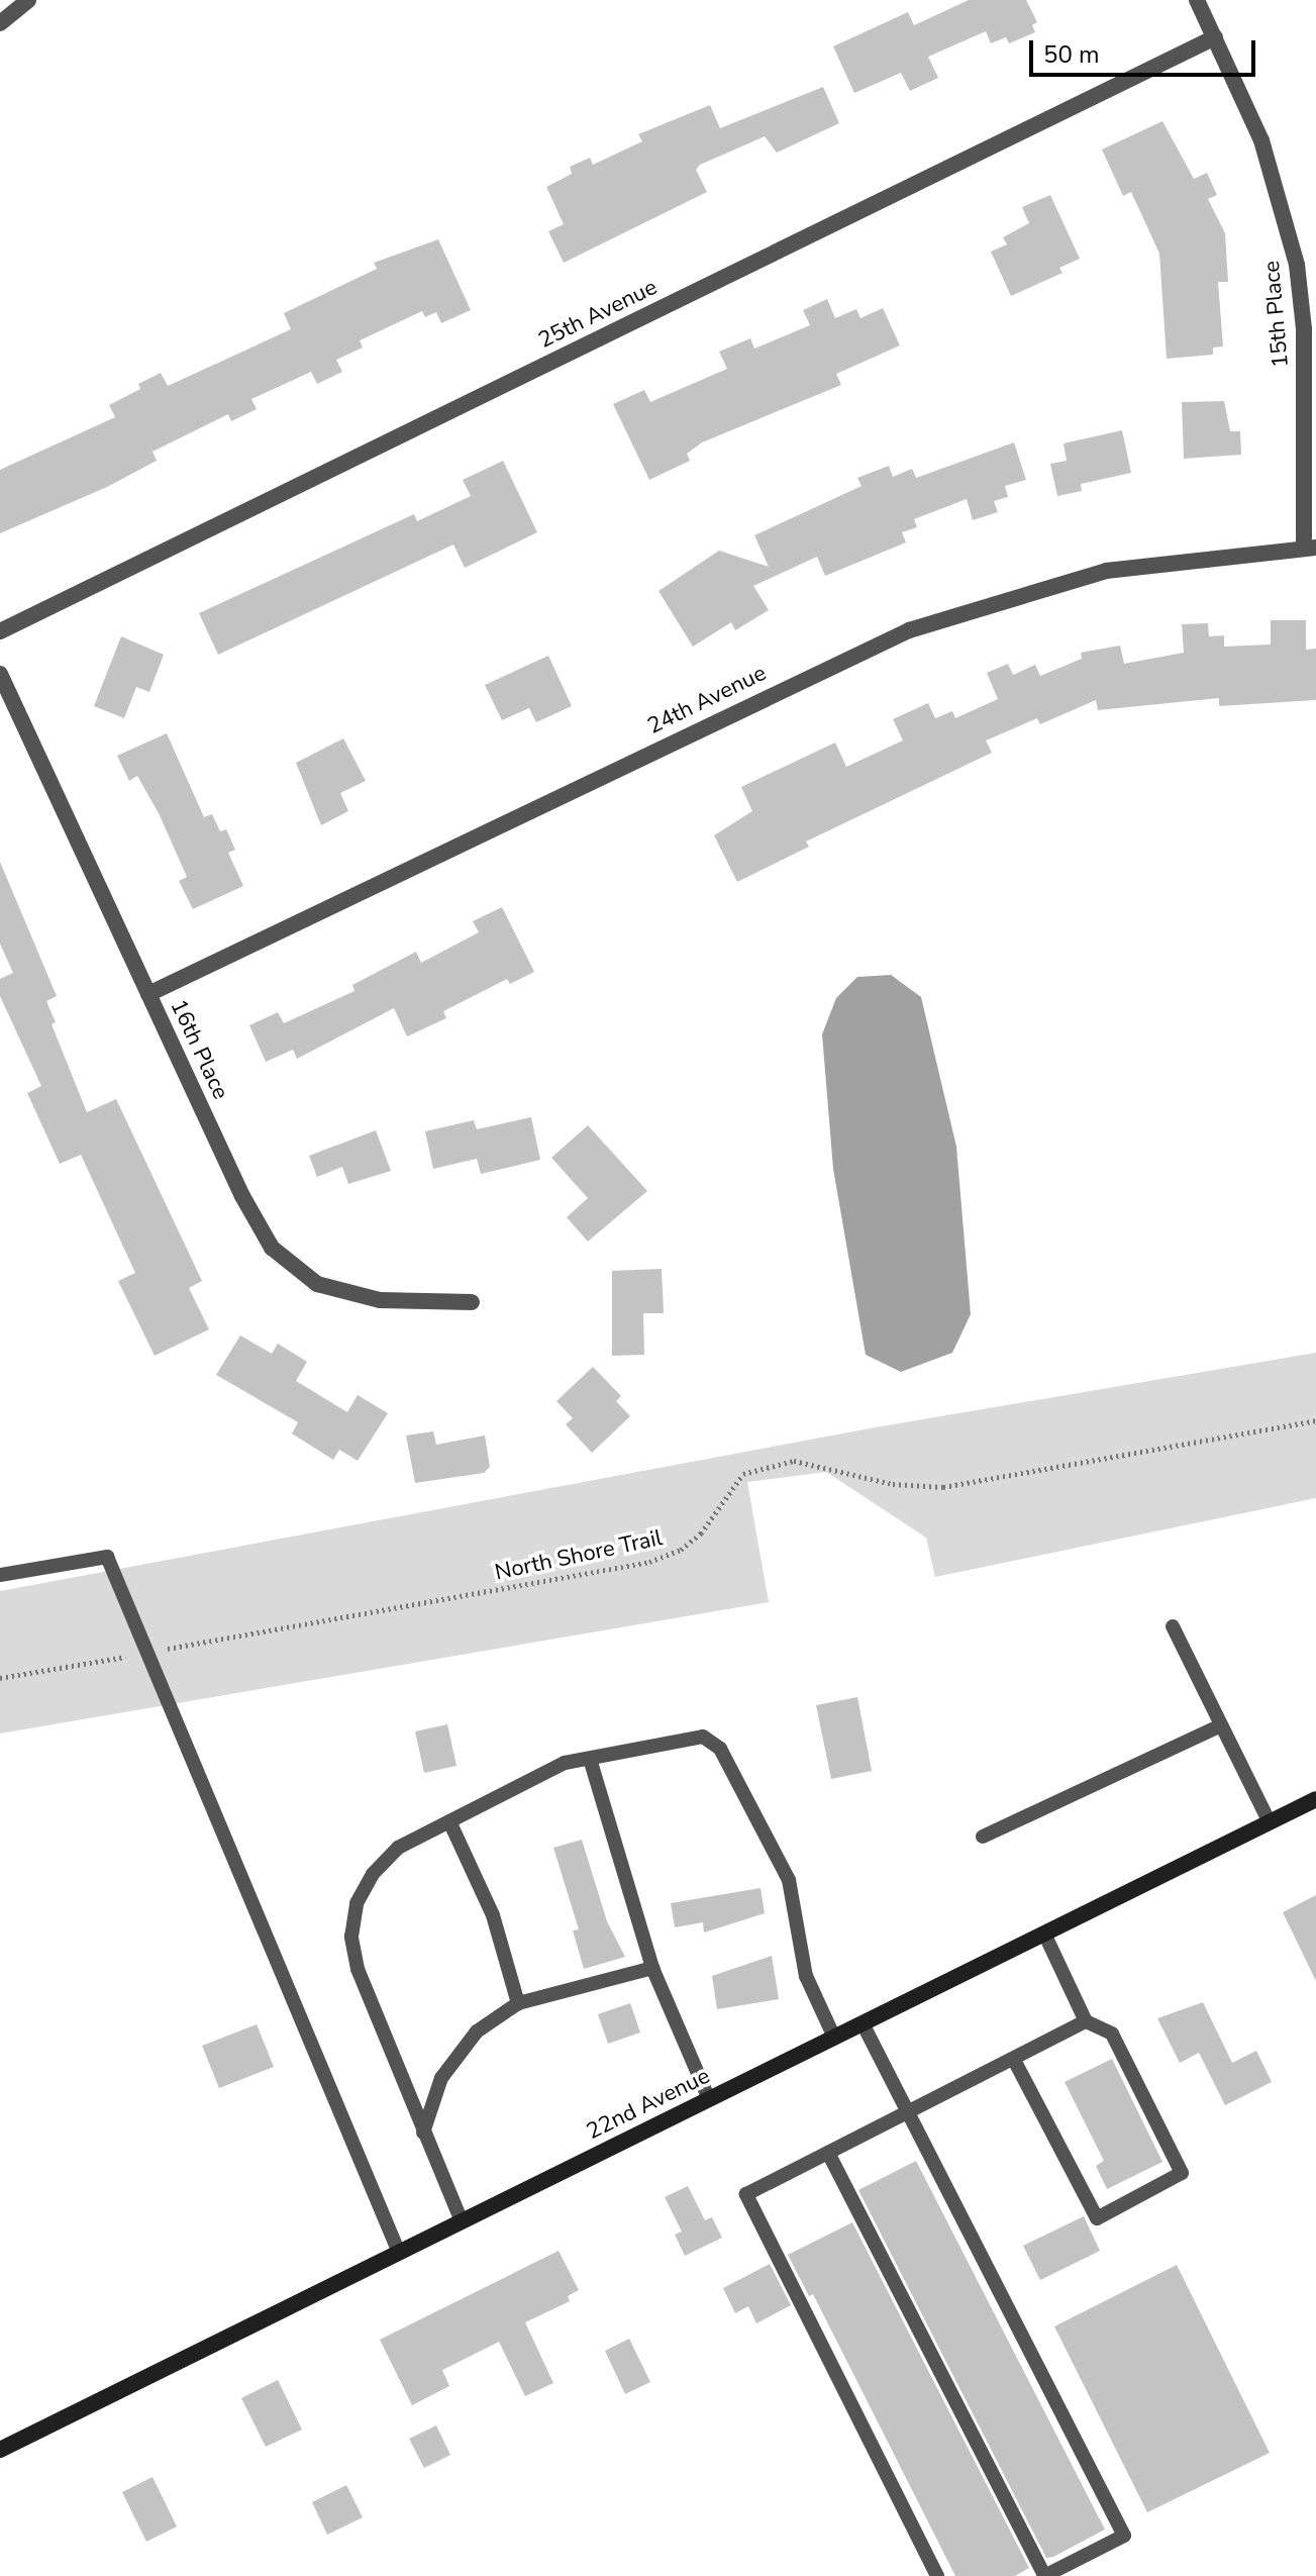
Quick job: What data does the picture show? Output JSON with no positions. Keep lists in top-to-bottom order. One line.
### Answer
{"streets":{"street":["25th Avenue","15th Place","24th Avenue","16th Place","22nd Avenue"],"path":["North Shore Trail"]},"crossings":[["25th Avenue","15th Place"],["15th Place","24th Avenue"],["24th Avenue","16th Place"]],"scale_bar":"50 m"}
